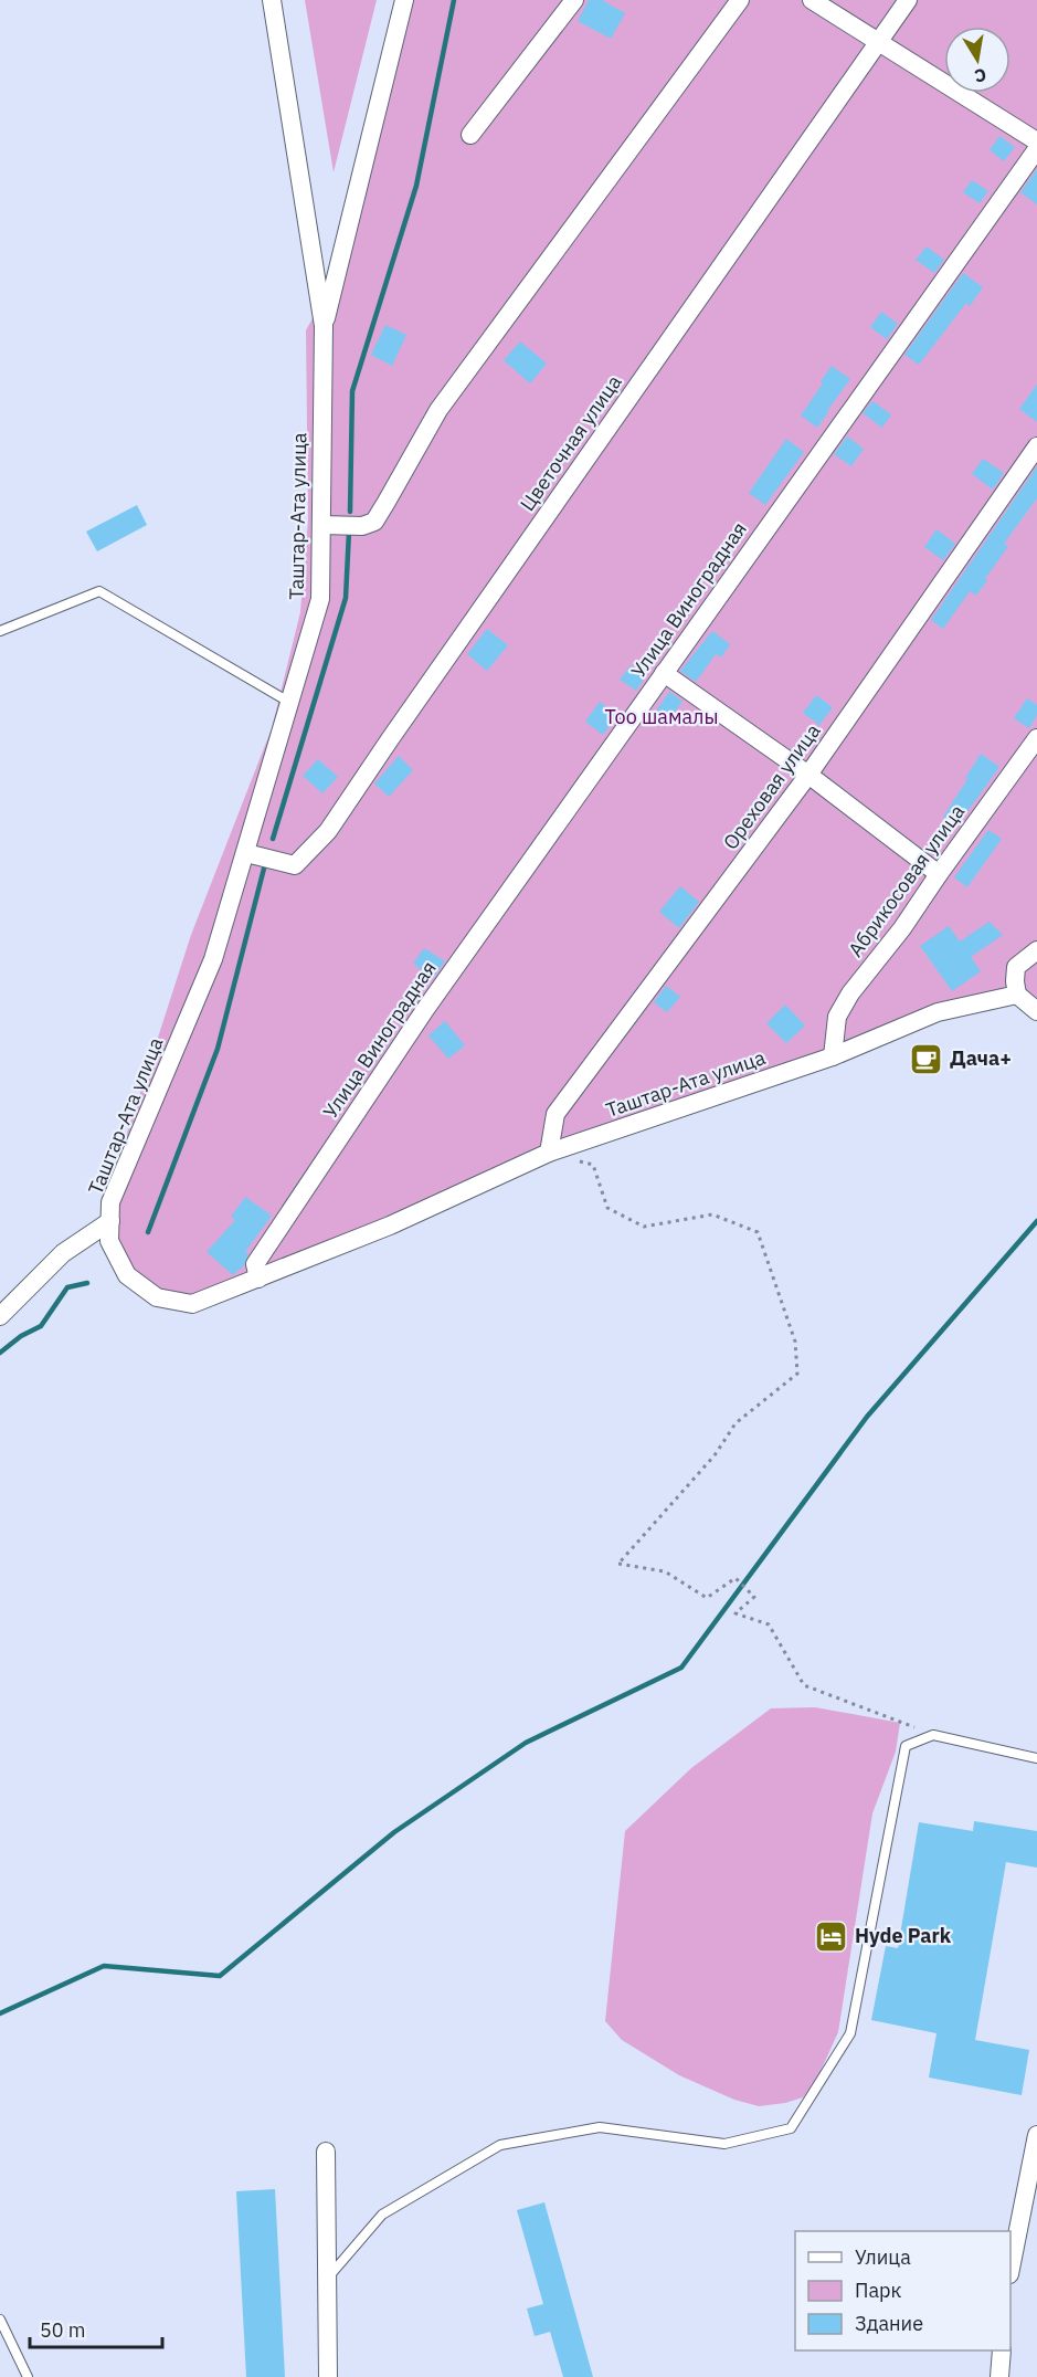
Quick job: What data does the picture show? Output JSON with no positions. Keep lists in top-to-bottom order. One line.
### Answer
{"streets":{"street":["Цветочная улица","Таштар-Ата улица","Улица Виноградная","Ореховая улица","Абрикосовая улица"]},"crossings":[["Цветочная улица","Таштар-Ата улица"],["Таштар-Ата улица","Улица Виноградная"],["Таштар-Ата улица","Ореховая улица"],["Таштар-Ата улица","Абрикосовая улица"]],"parks":["Тоо шамалы"],"places":{"cafe":["Дача+"],"hotel":["Hyde Park"]},"legend":["Улица","Парк","Здание"],"scale_bar":"50 m","north":"bottom"}
